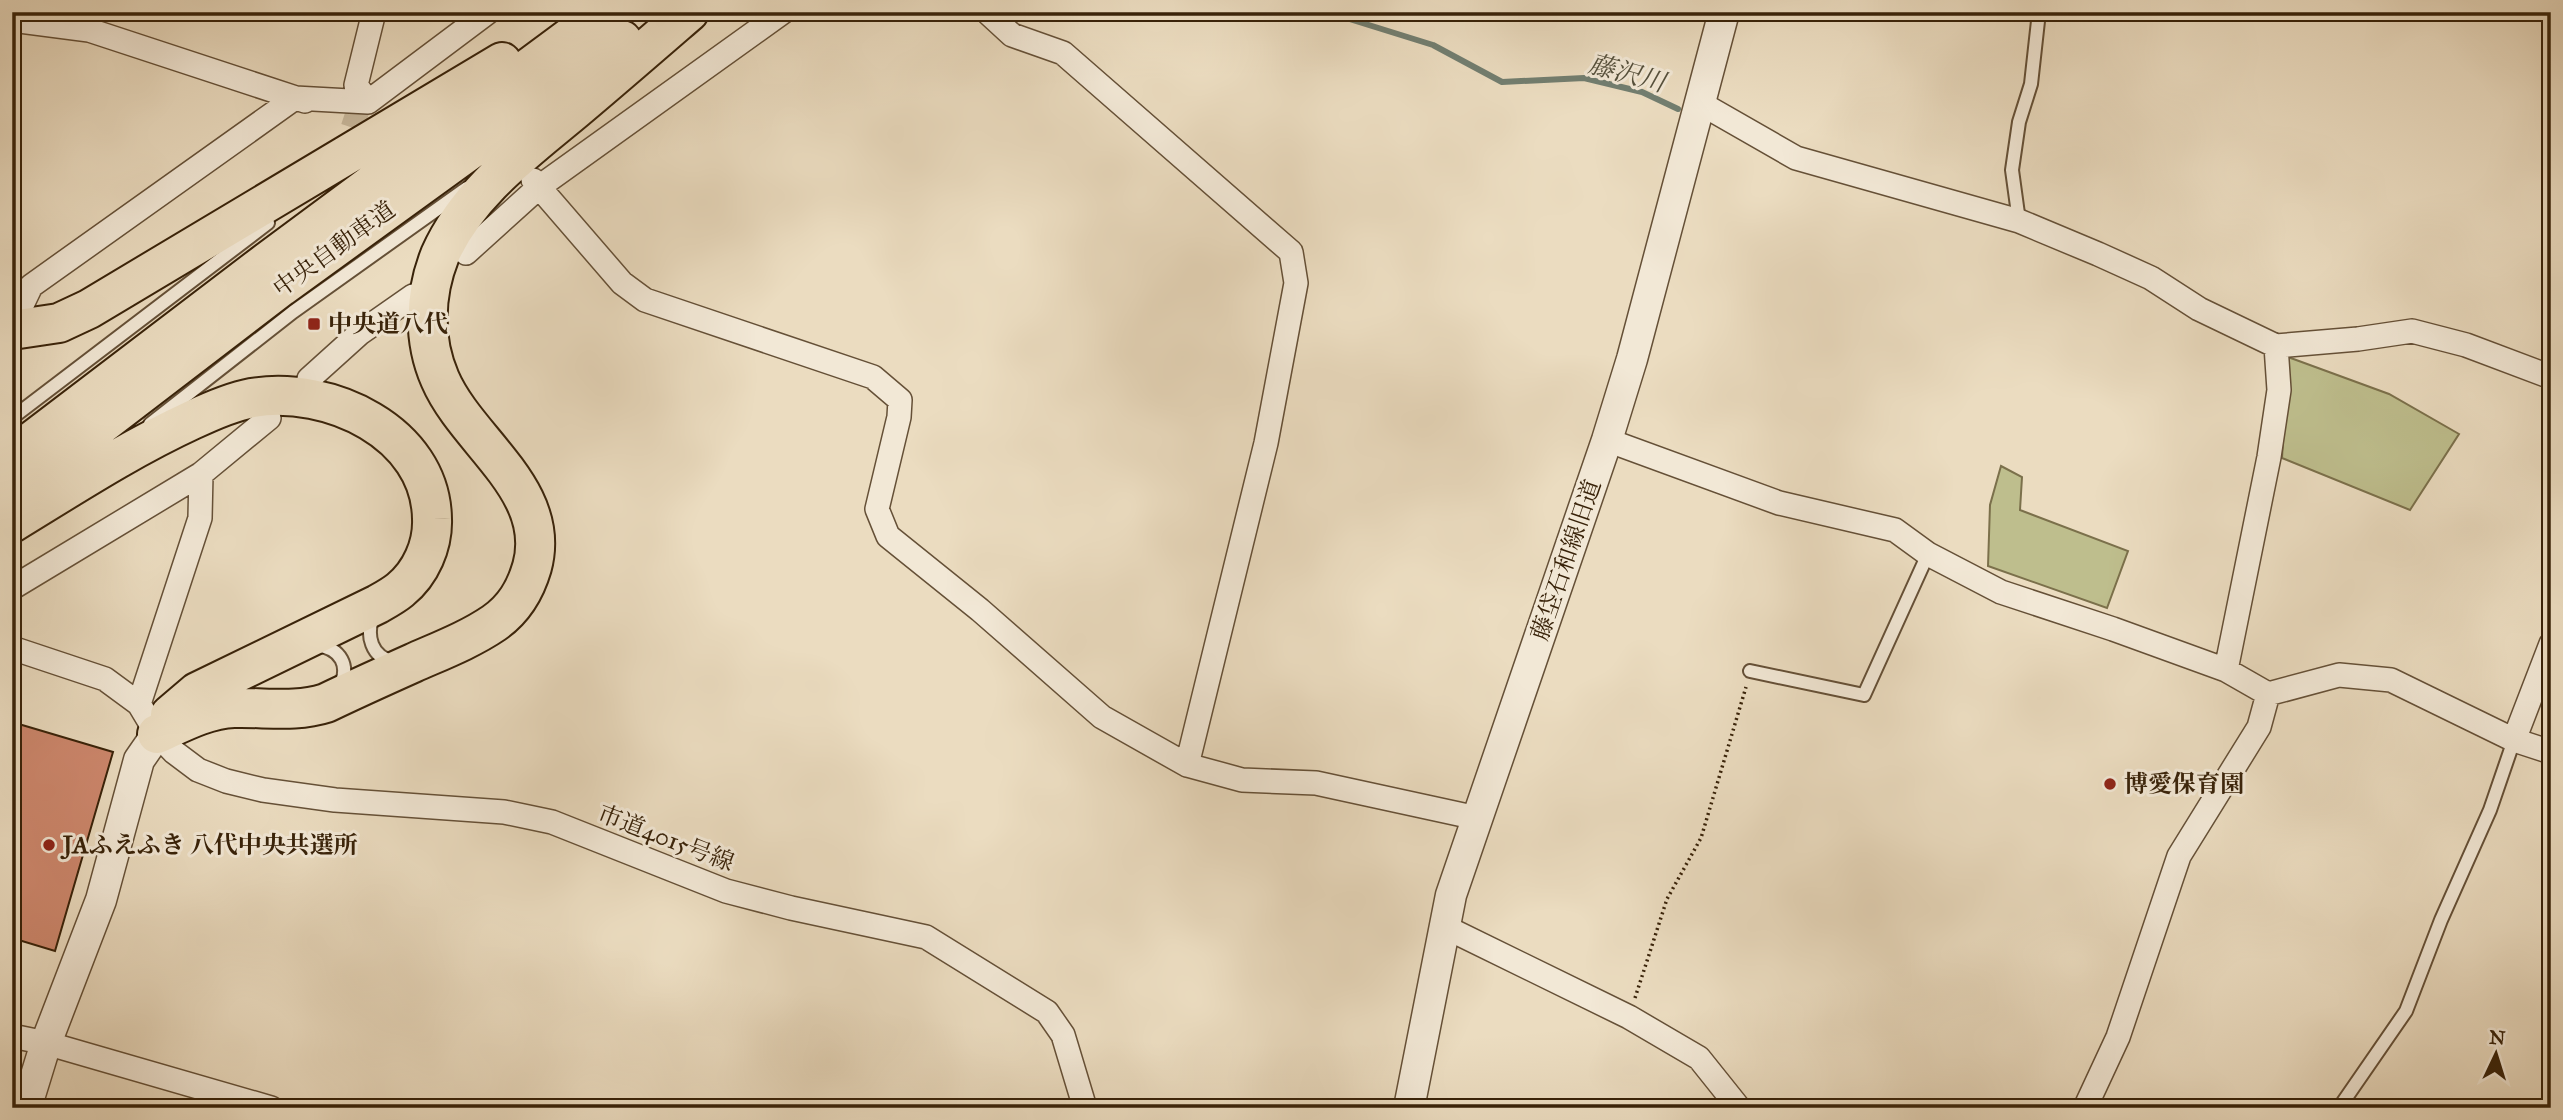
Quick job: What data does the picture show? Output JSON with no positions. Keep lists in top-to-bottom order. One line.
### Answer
{"streets":{"highway":["中央自動車道"],"street":["藤垈石和線旧道","市道4015号線"]},"water":["藤沢川"],"places":{"transit":["中央道八代"],"other":["博愛保育園","JAふえふき 八代中央共選所"]},"north":"top"}
